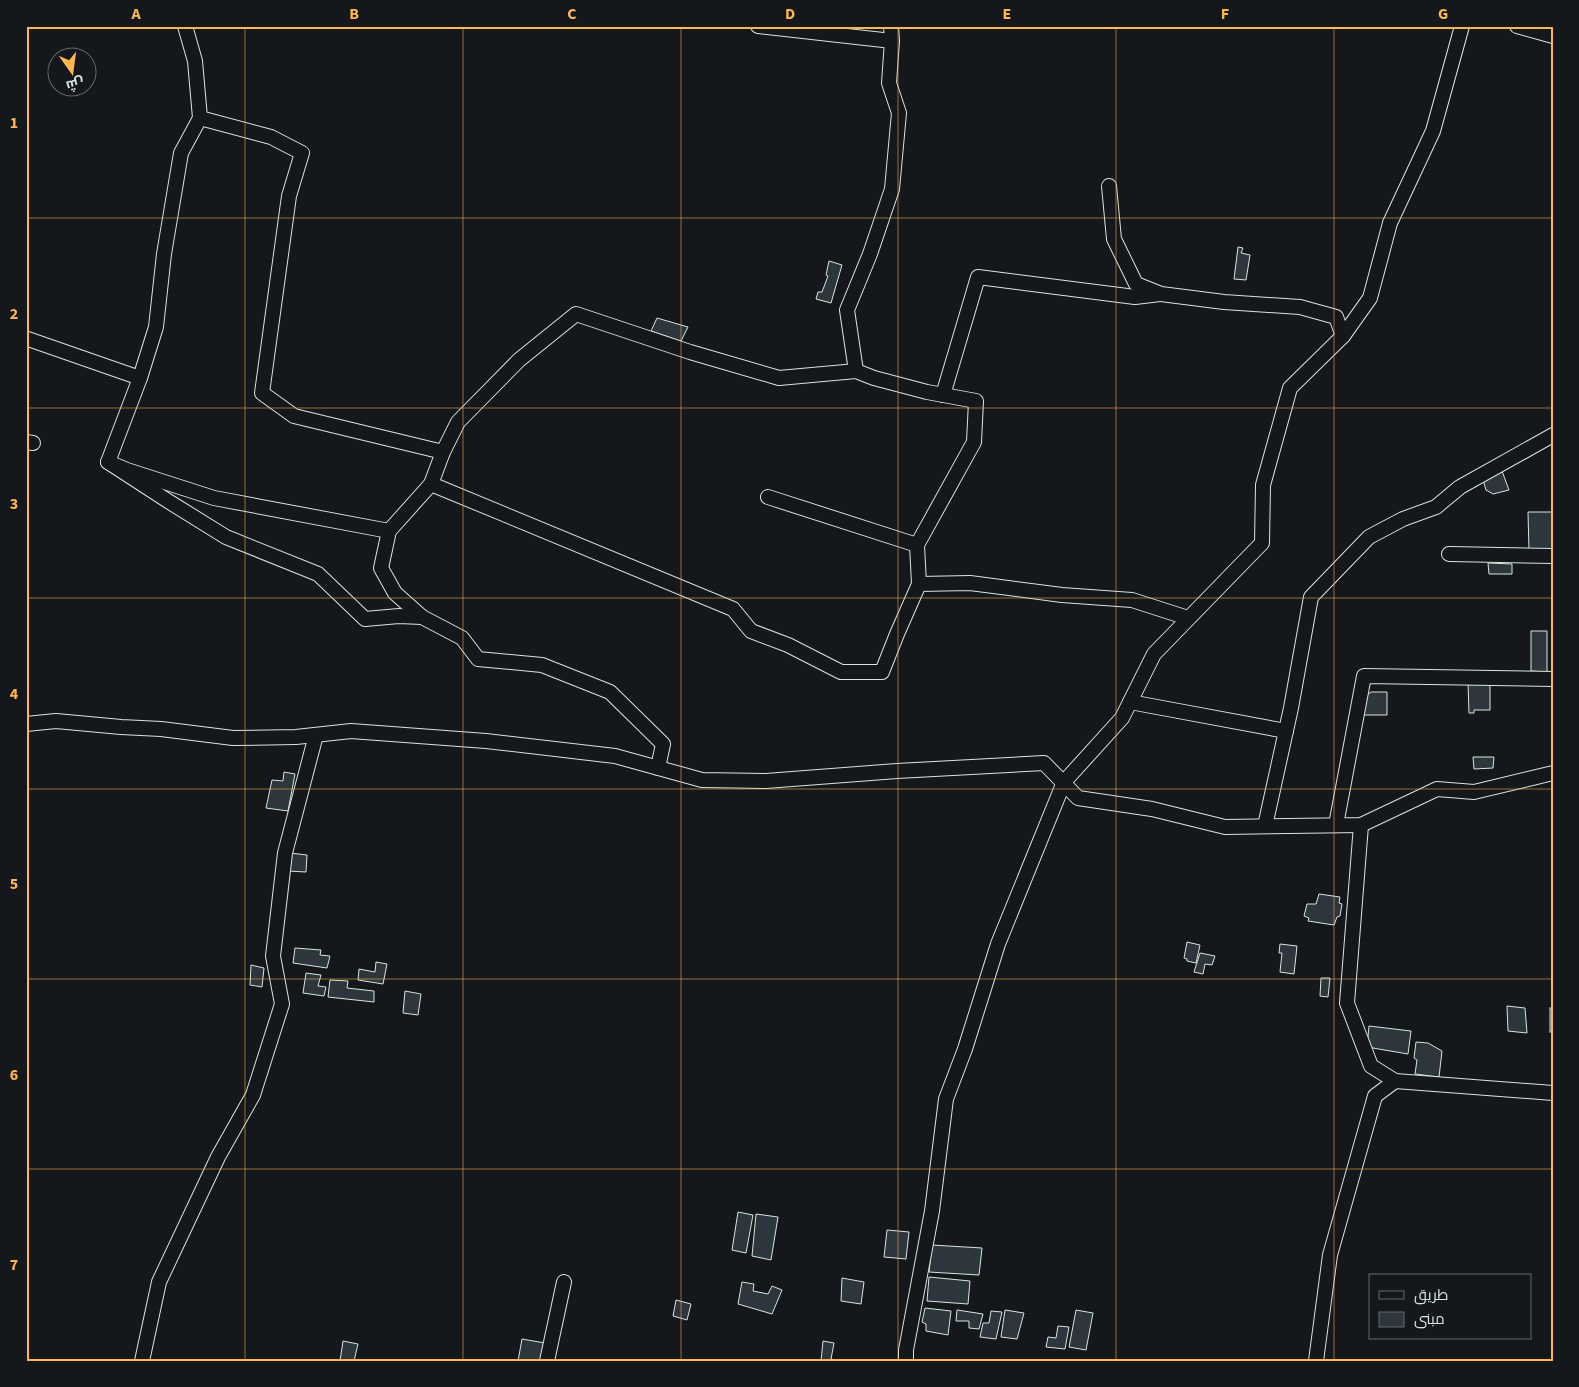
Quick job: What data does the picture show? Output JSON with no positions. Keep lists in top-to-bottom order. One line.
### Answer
{"legend":["طريق","مبنى"],"north":"bottom","grid":{"columns":["A","B","C","D","E","F","G"],"rows":["1","2","3","4","5","6","7"]}}
